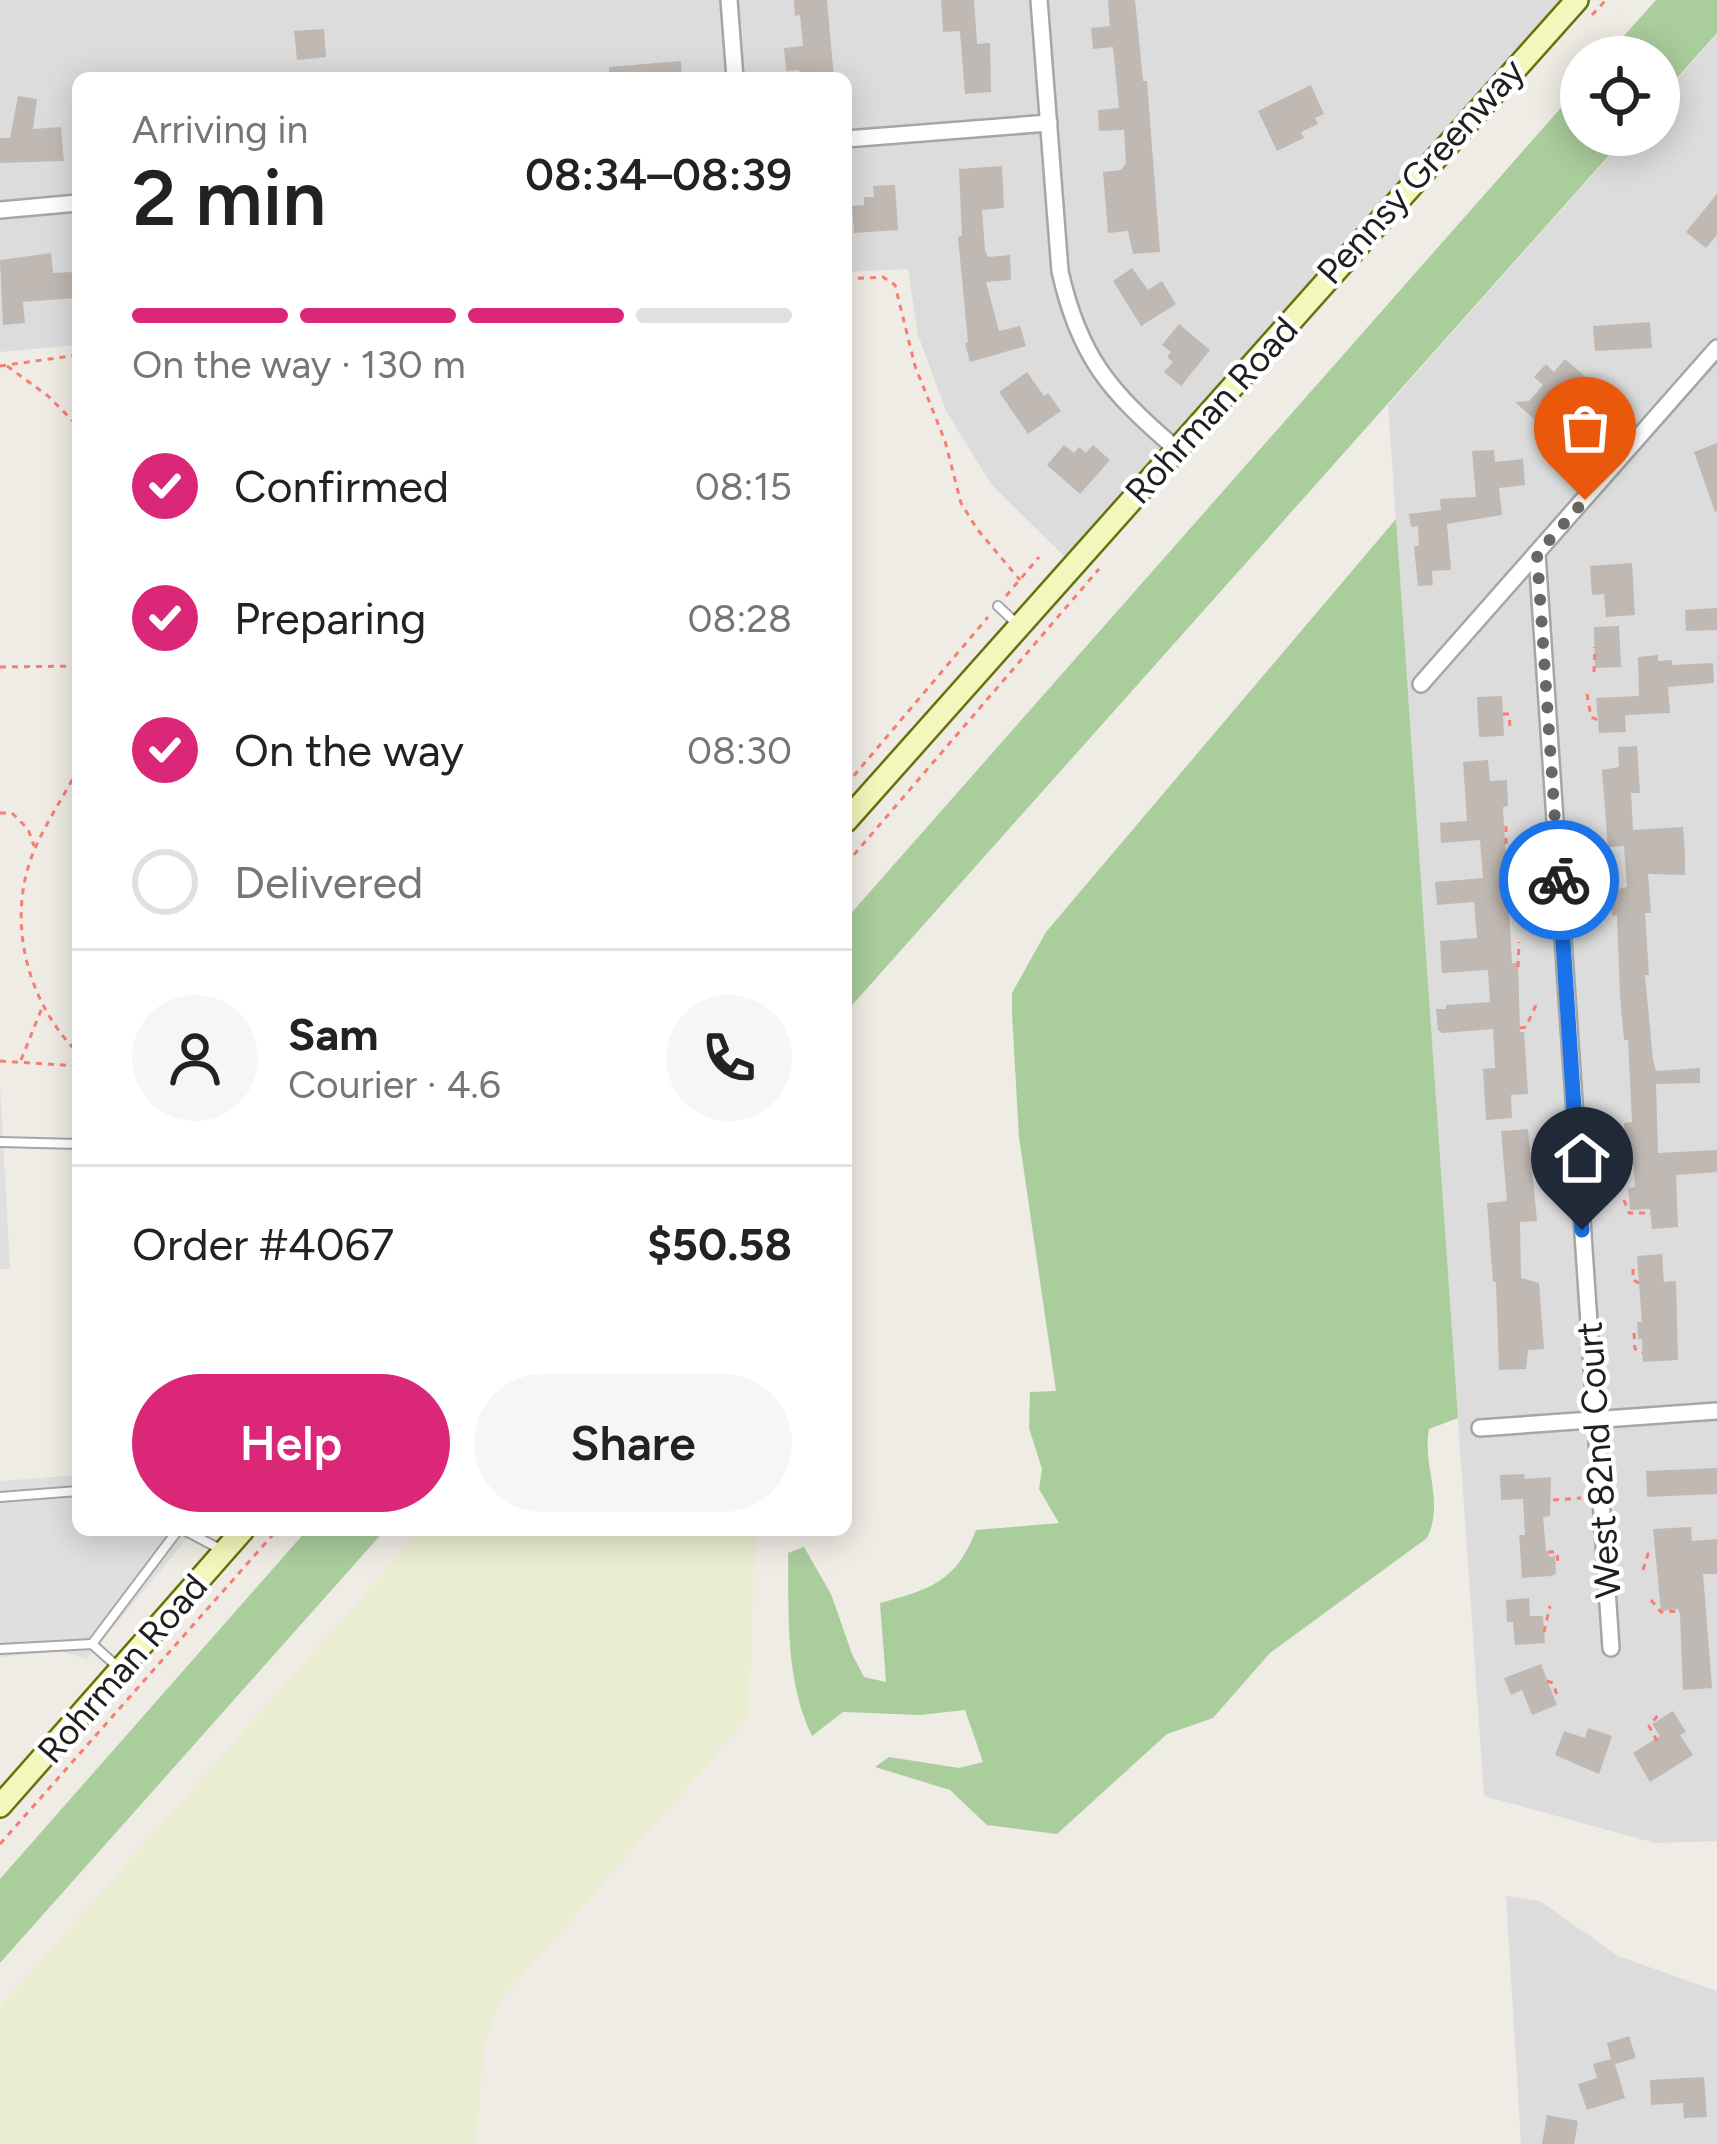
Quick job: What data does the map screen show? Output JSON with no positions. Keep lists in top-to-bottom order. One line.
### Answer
{"streets":{"street":["Rohrman Road","West 82nd Court"]},"page":{"heading":["2 min","Arriving in","08:34–08:39"],"panel":["Sam","Courier · 4.6","Order #4067","$50.58"],"bar":"On the way · 130 m","list":[["Confirmed","08:15"],["Preparing","08:28"],["On the way","08:30"],"Delivered"],"buttons":["Help","Share"]}}
